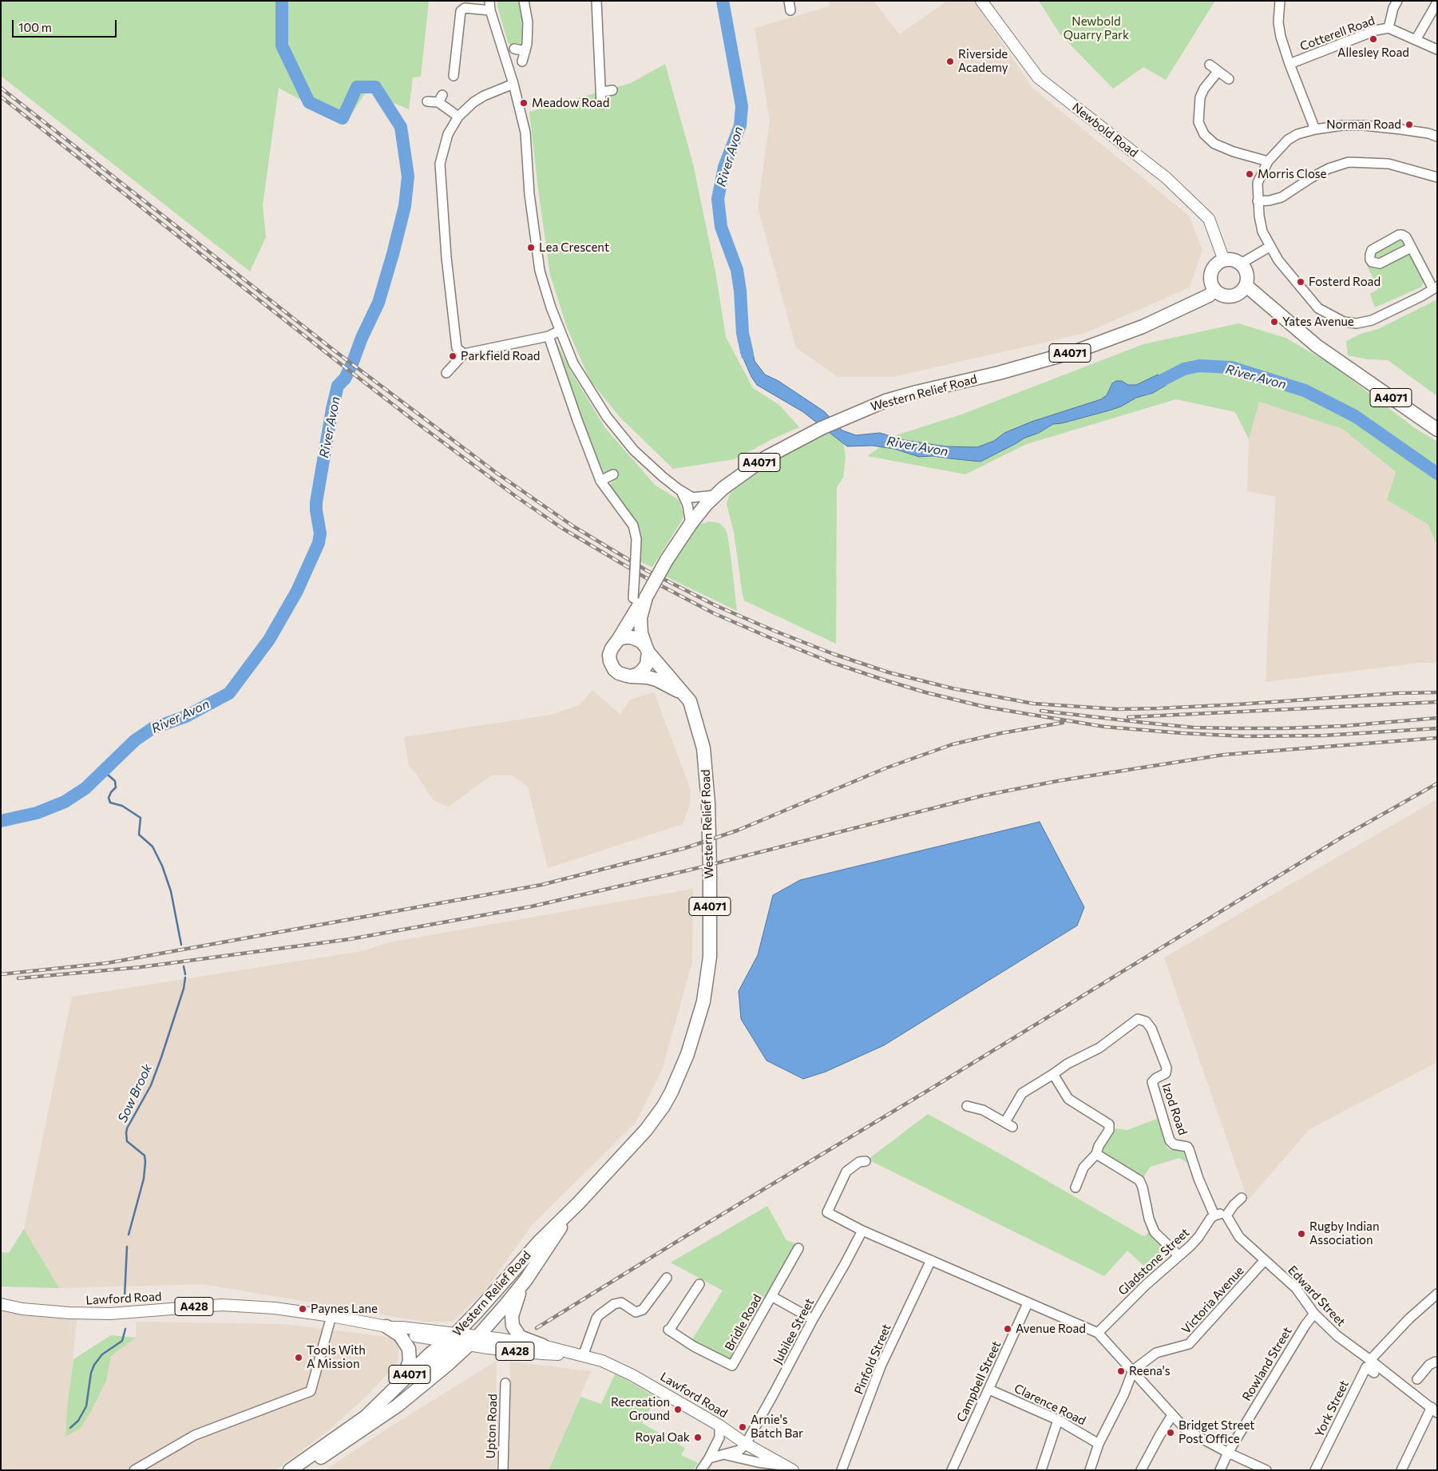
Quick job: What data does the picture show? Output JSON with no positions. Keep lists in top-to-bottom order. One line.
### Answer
{"streets":{"highway":["A4071","Western Relief Road"],"main road":["Newbold Road","Lawford Road","A428"],"street":["Cotterell Road","Izod Road","Gladstone Street","Edward Street","Victoria Avenue","Bridle Road","Jubilee Street","Pinfold Street","Rowland Street","Campbell Street","Clarence Road","York Street","Upton Road"]},"crossings":[["Newbold Road","A4071"],["Newbold Road","Western Relief Road"],["A4071","Western Relief Road"],["Western Relief Road","Lawford Road"],["Izod Road","Gladstone Street"],["Edward Street","Victoria Avenue"],["Edward Street","Rowland Street"],["Lawford Road","Jubilee Street"],["Campbell Street","Clarence Road"]],"water":["River Avon","Sow Brook"],"parks":["Newbold Quarry Park"],"places":["Allesley Road","Riverside Academy","Meadow Road","Norman Road","Morris Close","Lea Crescent","Fosterd Road","Yates Avenue","Parkfield Road","Rugby Indian Association","Paynes Lane","Avenue Road","Tools With A Mission","Reena's","Recreation Ground","Arnie's Batch Bar","Bridget Street Post Office","Royal Oak"],"scale_bar":"100 m"}
